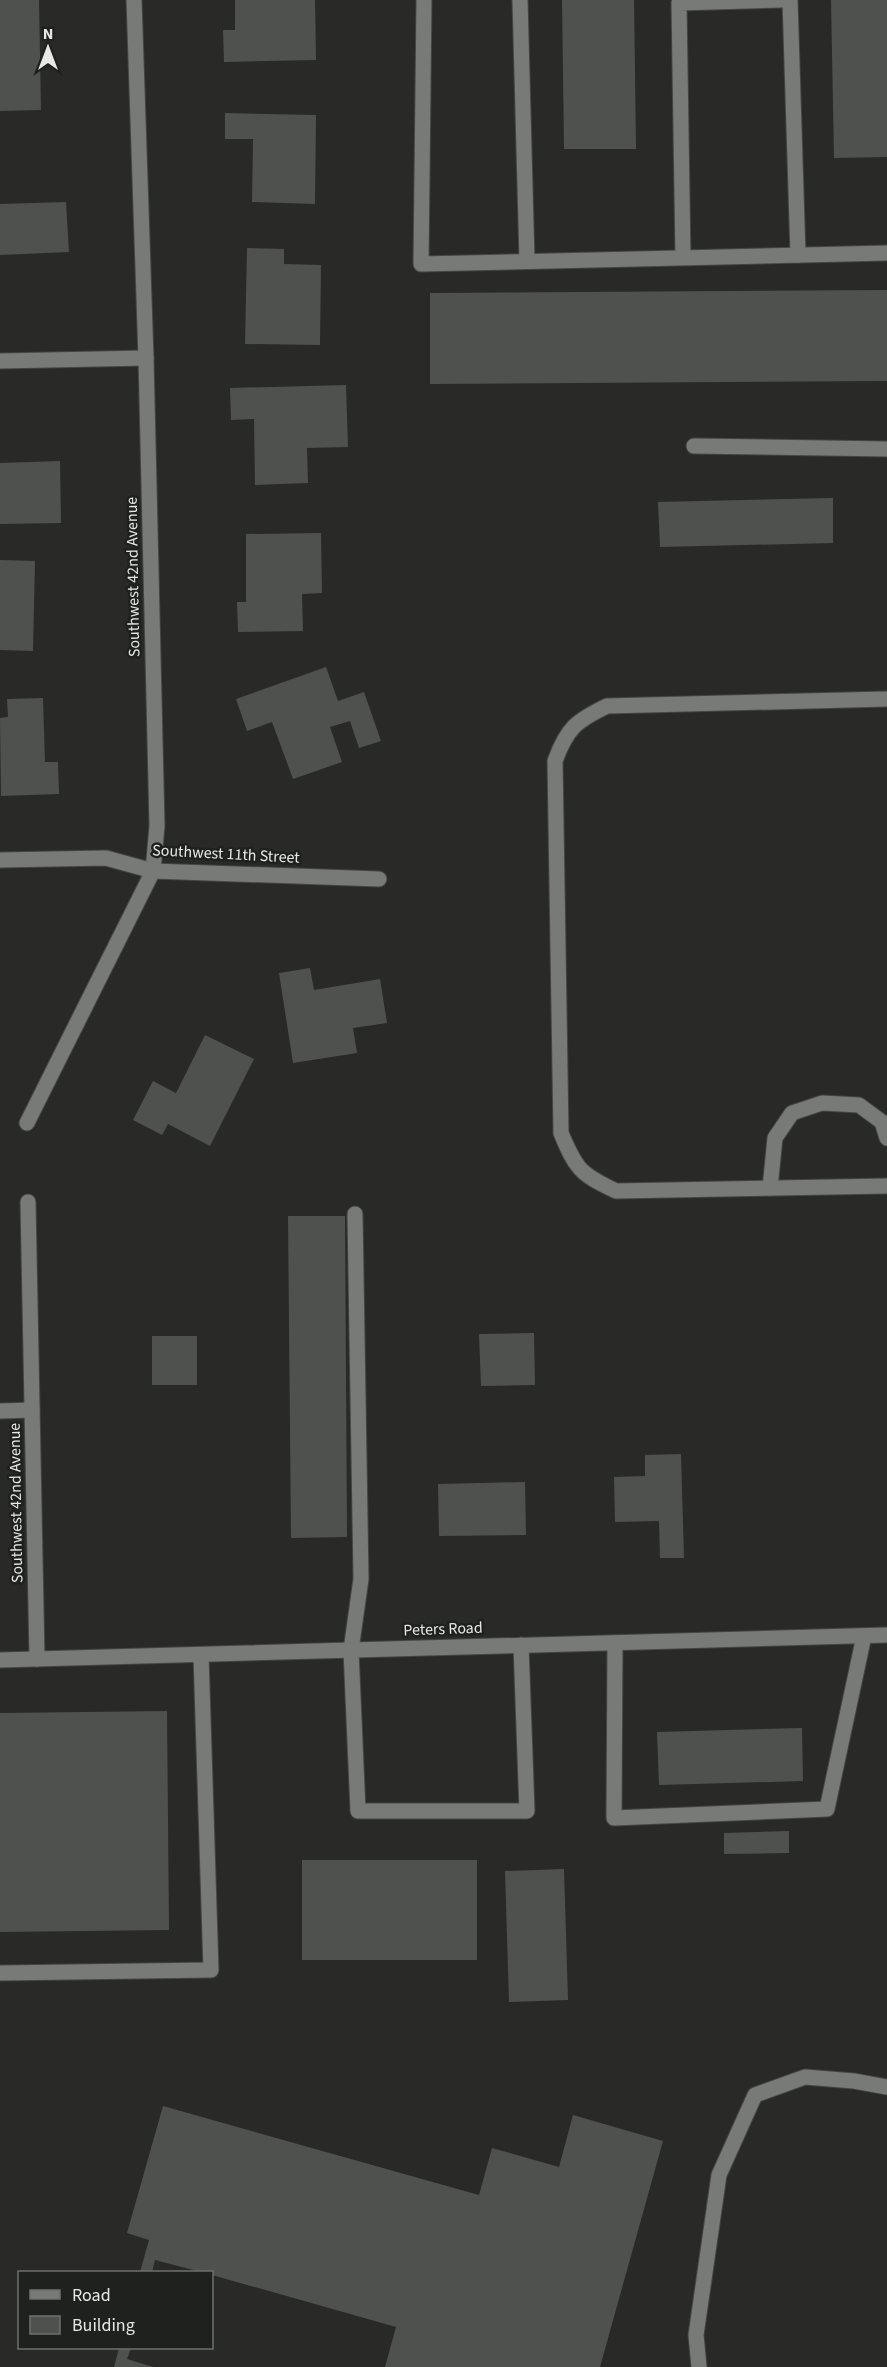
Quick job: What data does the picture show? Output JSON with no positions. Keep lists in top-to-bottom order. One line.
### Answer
{"streets":{"street":["Southwest 42nd Avenue","Southwest 11th Street","Peters Road"]},"crossings":[["Southwest 42nd Avenue","Southwest 11th Street"],["Southwest 42nd Avenue","Peters Road"]],"legend":["Road","Building"],"north":"top"}
